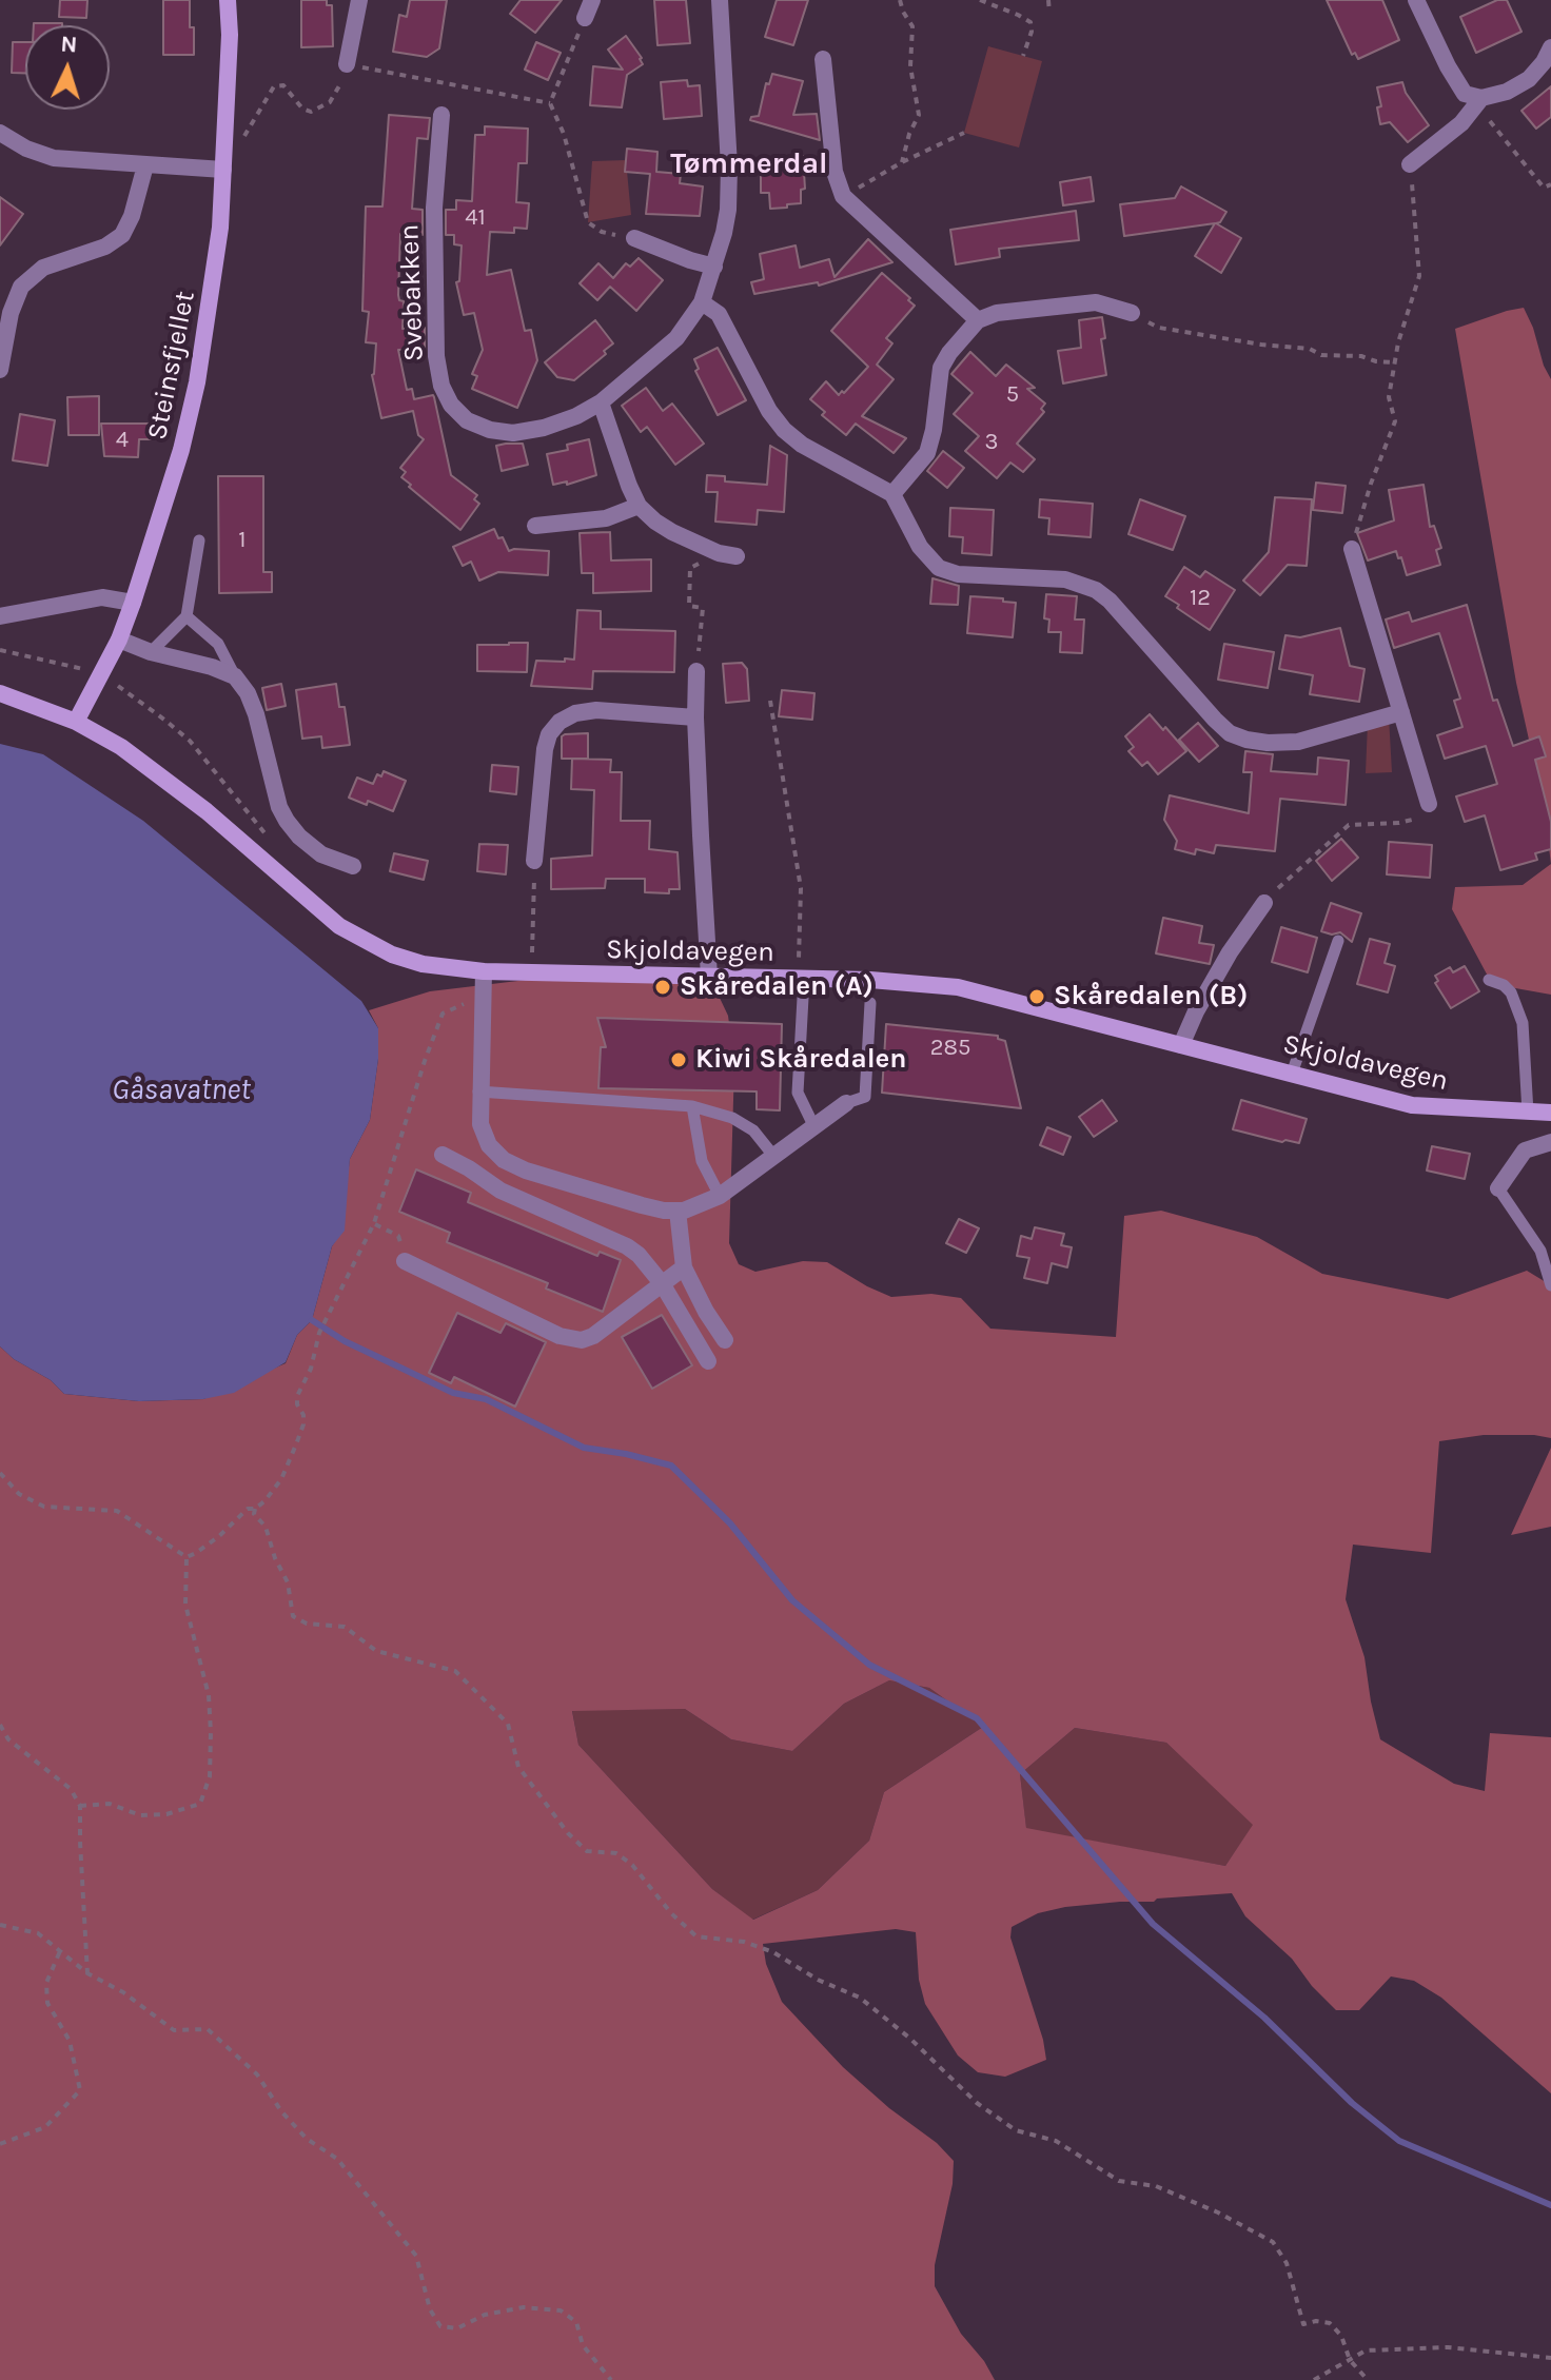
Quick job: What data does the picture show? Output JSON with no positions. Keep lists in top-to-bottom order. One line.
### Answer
{"streets":{"main road":["Steinsfjellet","Skjoldavegen"],"street":["Svebakken"]},"crossings":[["Steinsfjellet","Skjoldavegen"]],"districts":["Tømmerdal"],"water":["Gåsavatnet"],"places":["Skåredalen (A)","Skåredalen (B)","Kiwi Skåredalen"],"house_numbers":["41","5","4","3","1","12","285"],"north":"top"}
